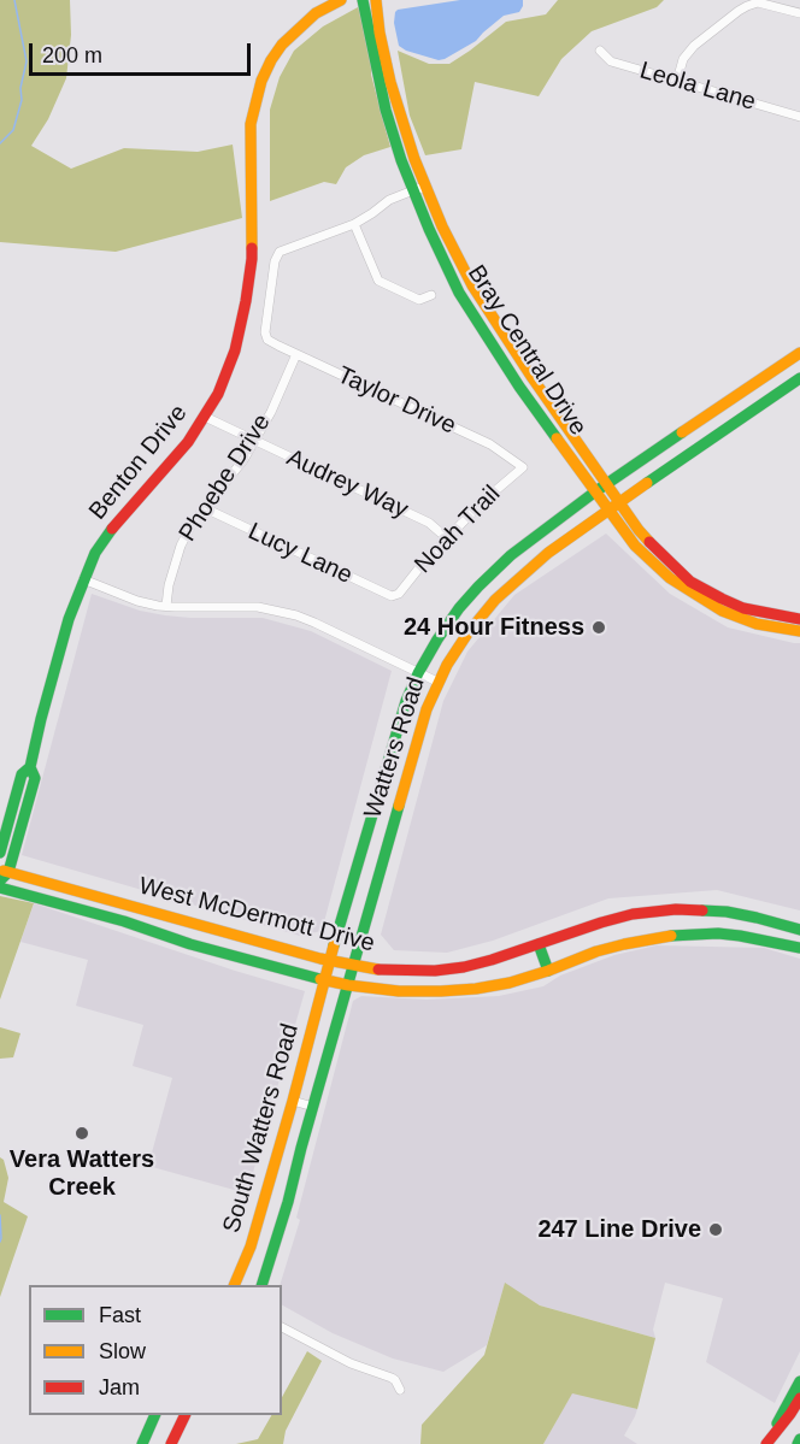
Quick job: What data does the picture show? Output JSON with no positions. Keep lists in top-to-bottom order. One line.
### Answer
{"streets":{"main road":["Bray Central Drive","Benton Drive","Watters Road","West McDermott Drive","South Watters Road"],"street":["Leola Lane","Taylor Drive","Phoebe Drive","Audrey Way","Noah Trail","Lucy Lane"]},"crossings":[["Bray Central Drive","Watters Road"],["Taylor Drive","Phoebe Drive"],["Taylor Drive","Noah Trail"],["Benton Drive","Audrey Way"],["Benton Drive","West McDermott Drive"],["Phoebe Drive","Audrey Way"],["Phoebe Drive","Lucy Lane"],["Audrey Way","Noah Trail"],["Noah Trail","Lucy Lane"],["Watters Road","West McDermott Drive"],["Watters Road","South Watters Road"],["West McDermott Drive","South Watters Road"]],"places":["24 Hour Fitness","Vera Watters Creek","247 Line Drive"],"legend":["Fast","Slow","Jam"],"scale_bar":"200 m"}
